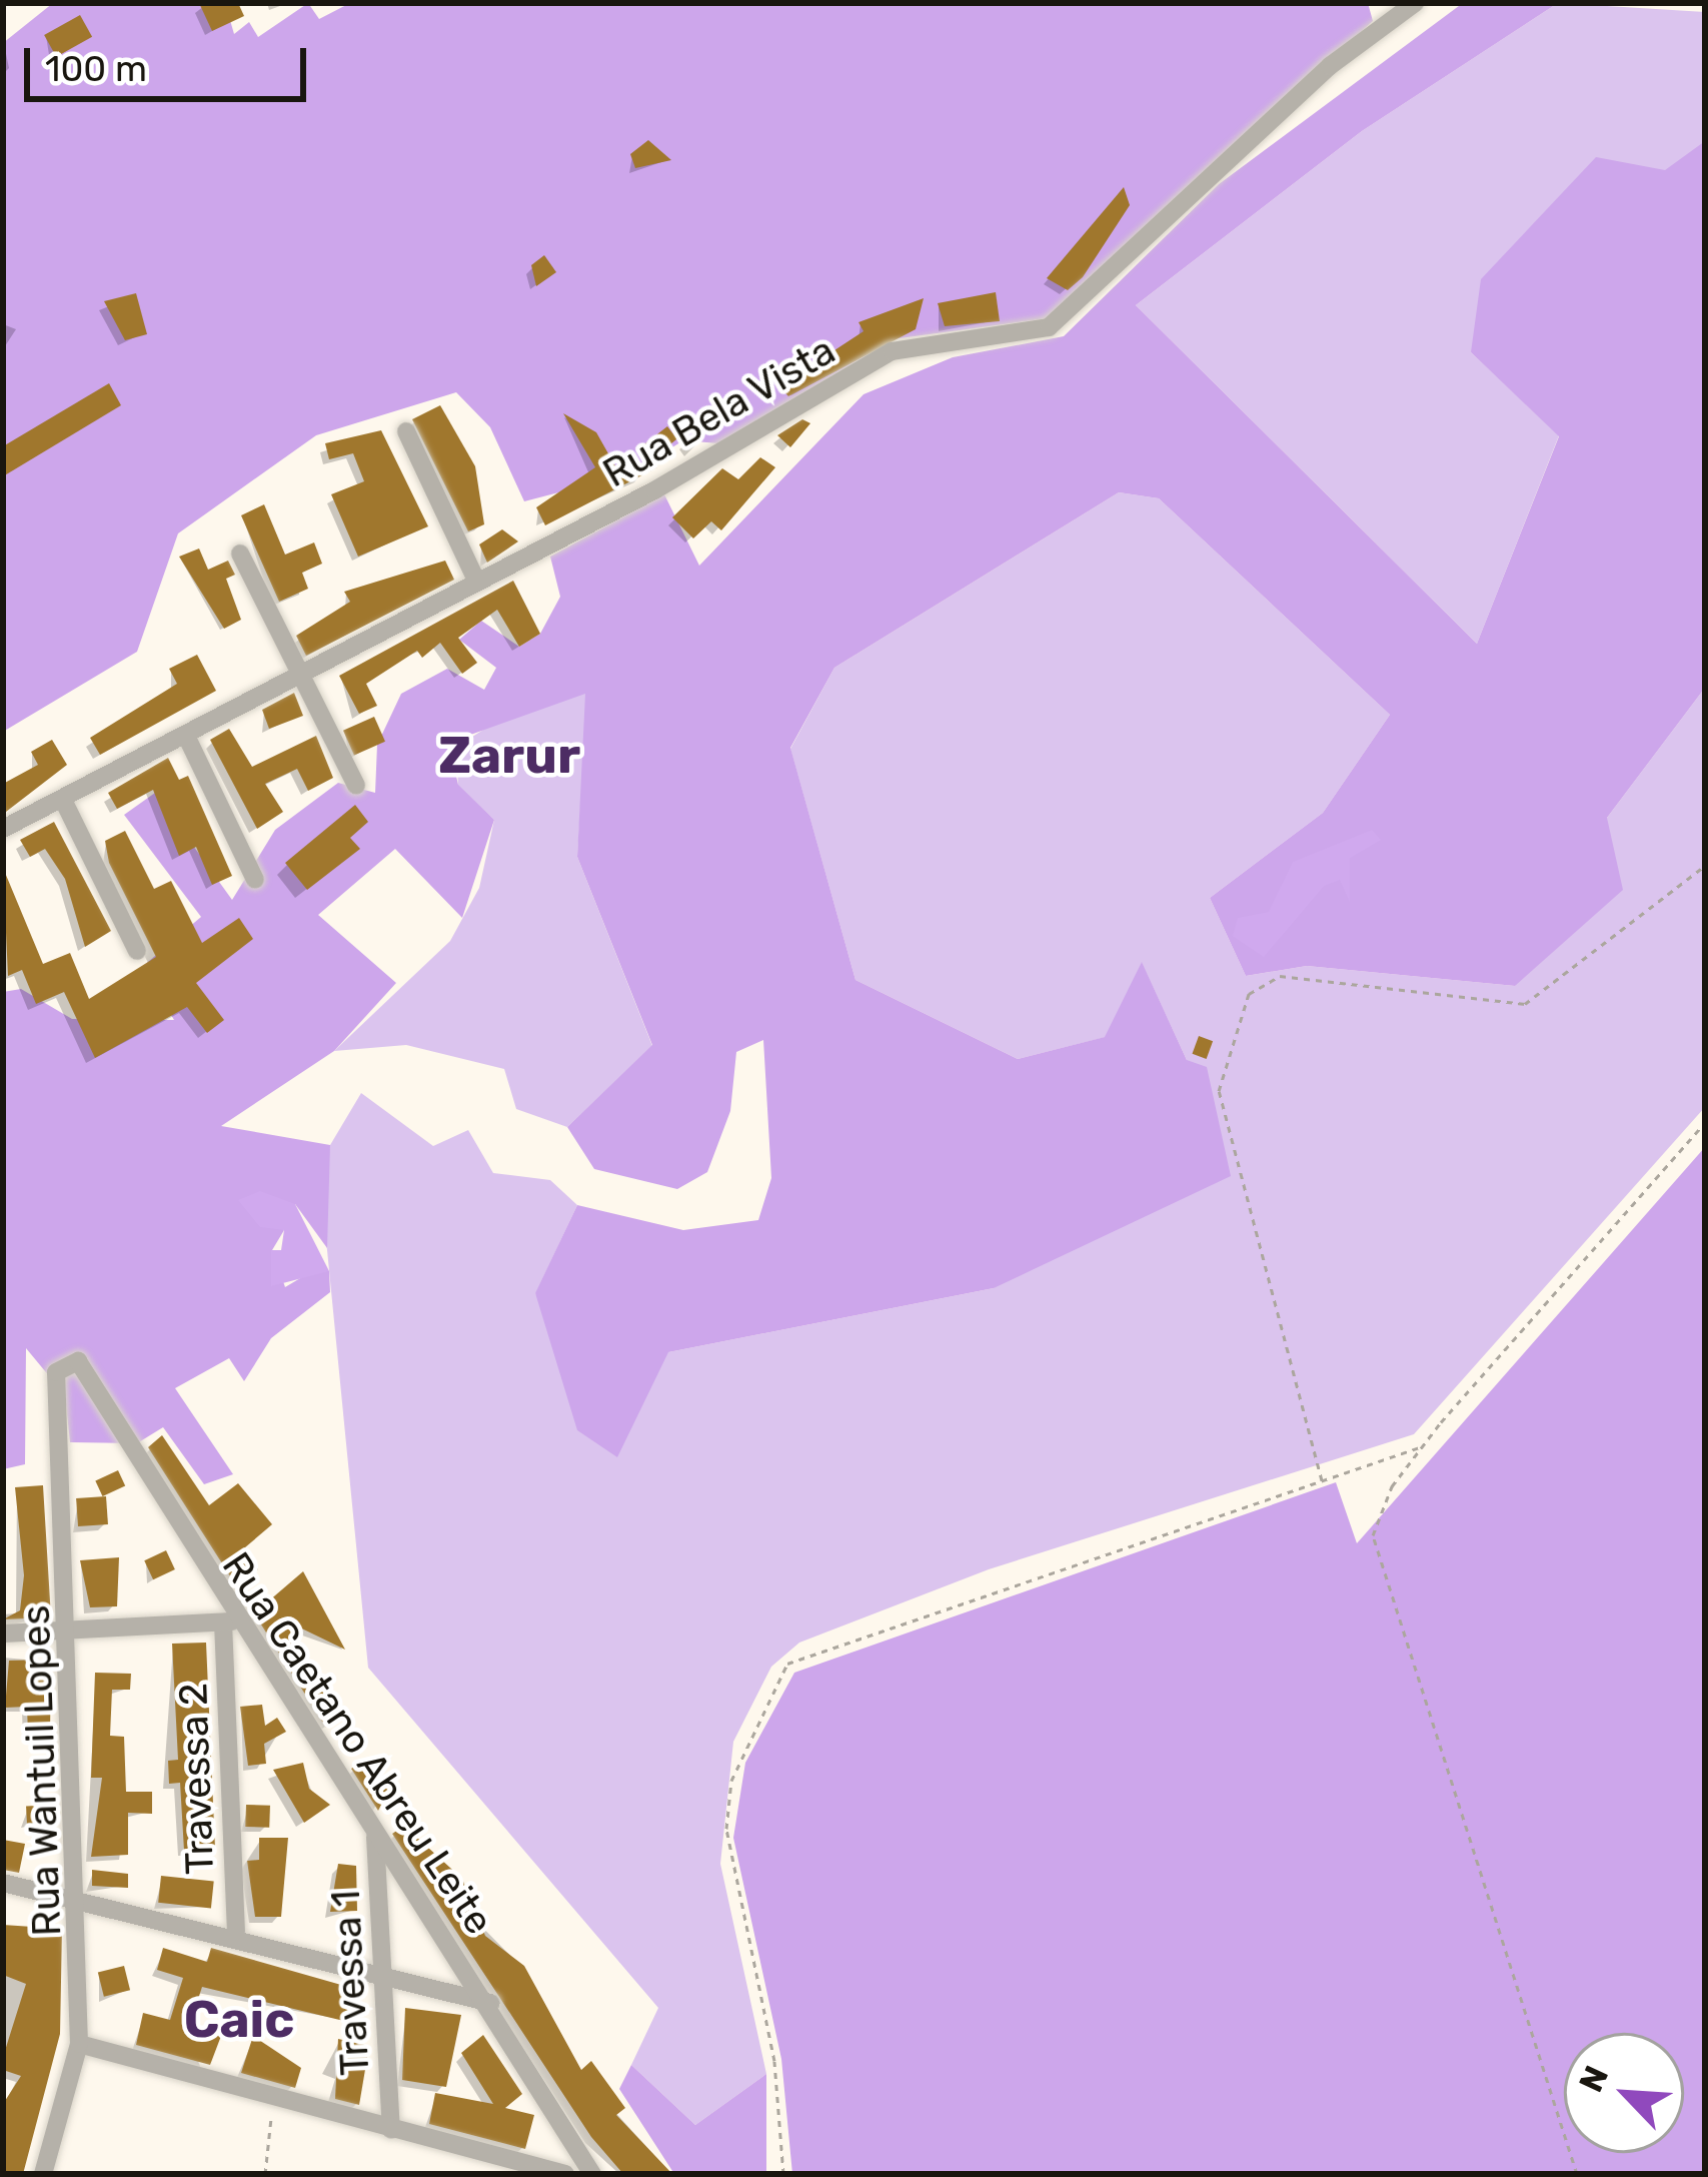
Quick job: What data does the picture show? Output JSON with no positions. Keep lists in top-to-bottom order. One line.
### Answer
{"streets":{"street":["Rua Bela Vista","Rua Caetano Abreu Leite","Rua Wantuil Lopes","Travessa 2","Travessa 1"]},"crossings":[["Rua Caetano Abreu Leite","Rua Wantuil Lopes"],["Rua Caetano Abreu Leite","Travessa 2"],["Rua Caetano Abreu Leite","Travessa 1"]],"districts":["Zarur","Caic"],"scale_bar":"100 m","north":"top left"}
